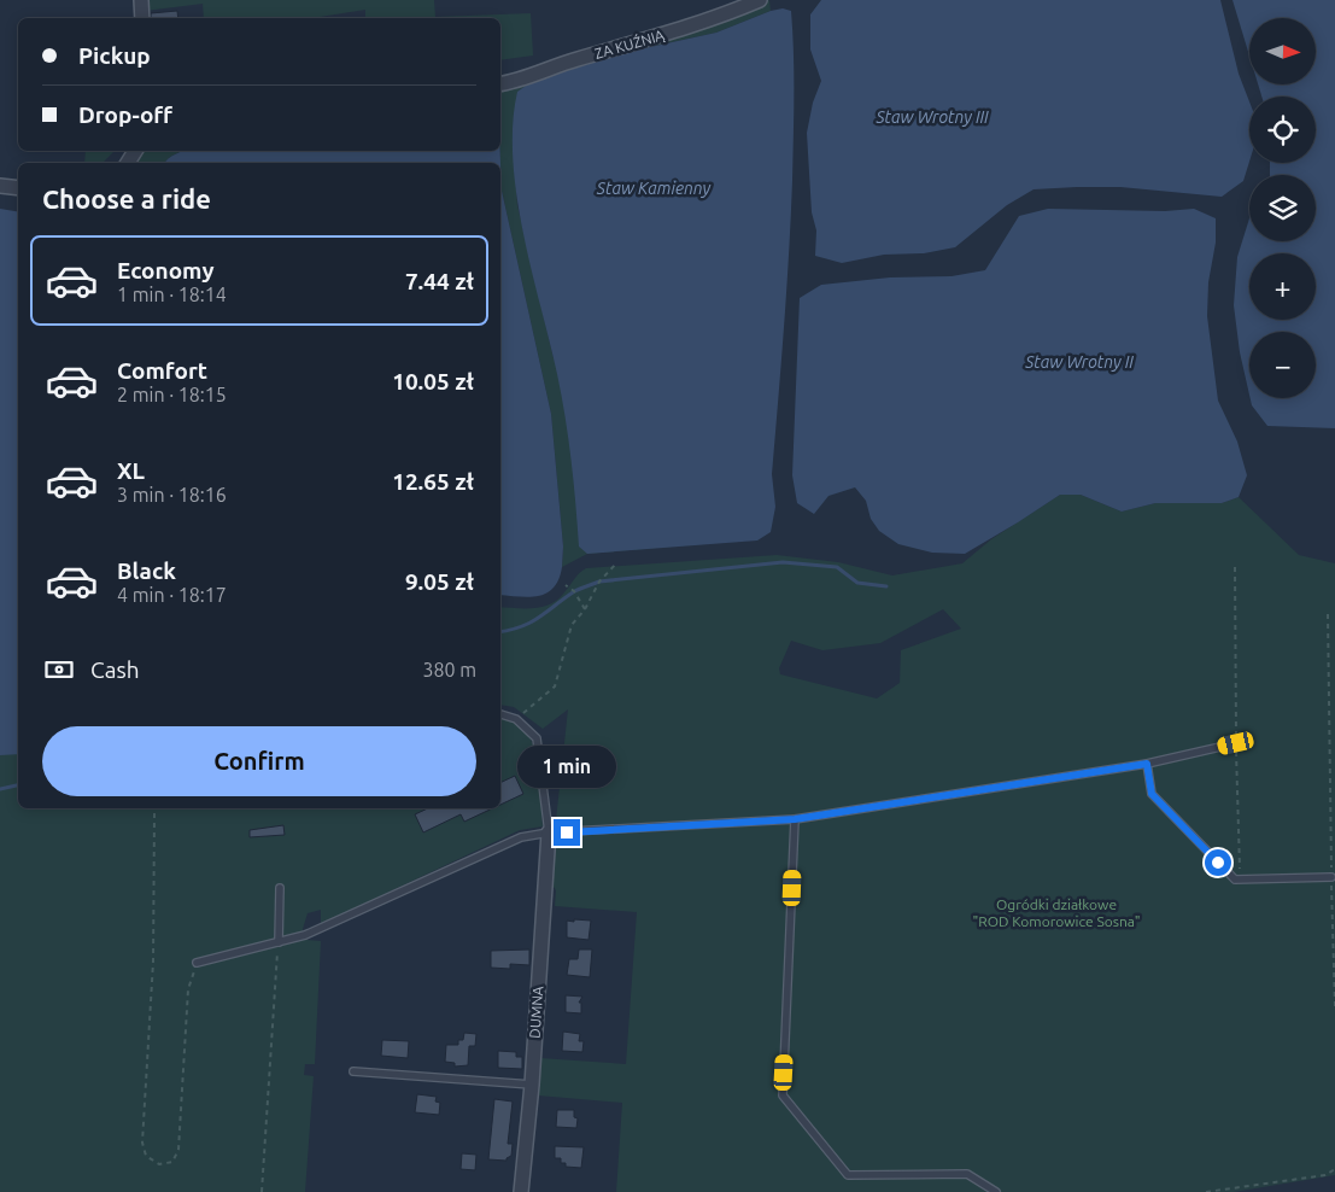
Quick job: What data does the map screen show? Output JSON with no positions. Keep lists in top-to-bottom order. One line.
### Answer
{"streets":{"street":["ZA KUŹNIĄ","DUMNA"]},"water":["Staw Wrotny III","Staw Kamienny","Staw Wrotny II"],"parks":["Ogródki działkowe \"ROD Komorowice Sosna\""],"north":"right","page":{"map_buttons":["+","−"],"banner":["Pickup","Drop-off"],"heading":"Choose a ride","list":[{"name":"Economy","note":"1 min · 18:14","value":"7.44 zł"},{"name":"Comfort","note":"2 min · 18:15","value":"10.05 zł"},{"name":"XL","note":"3 min · 18:16","value":"12.65 zł"},{"name":"Black","note":"4 min · 18:17","value":"9.05 zł"}],"pay":["Cash","380 m"],"buttons":"Confirm","bubble":"1 min"}}
